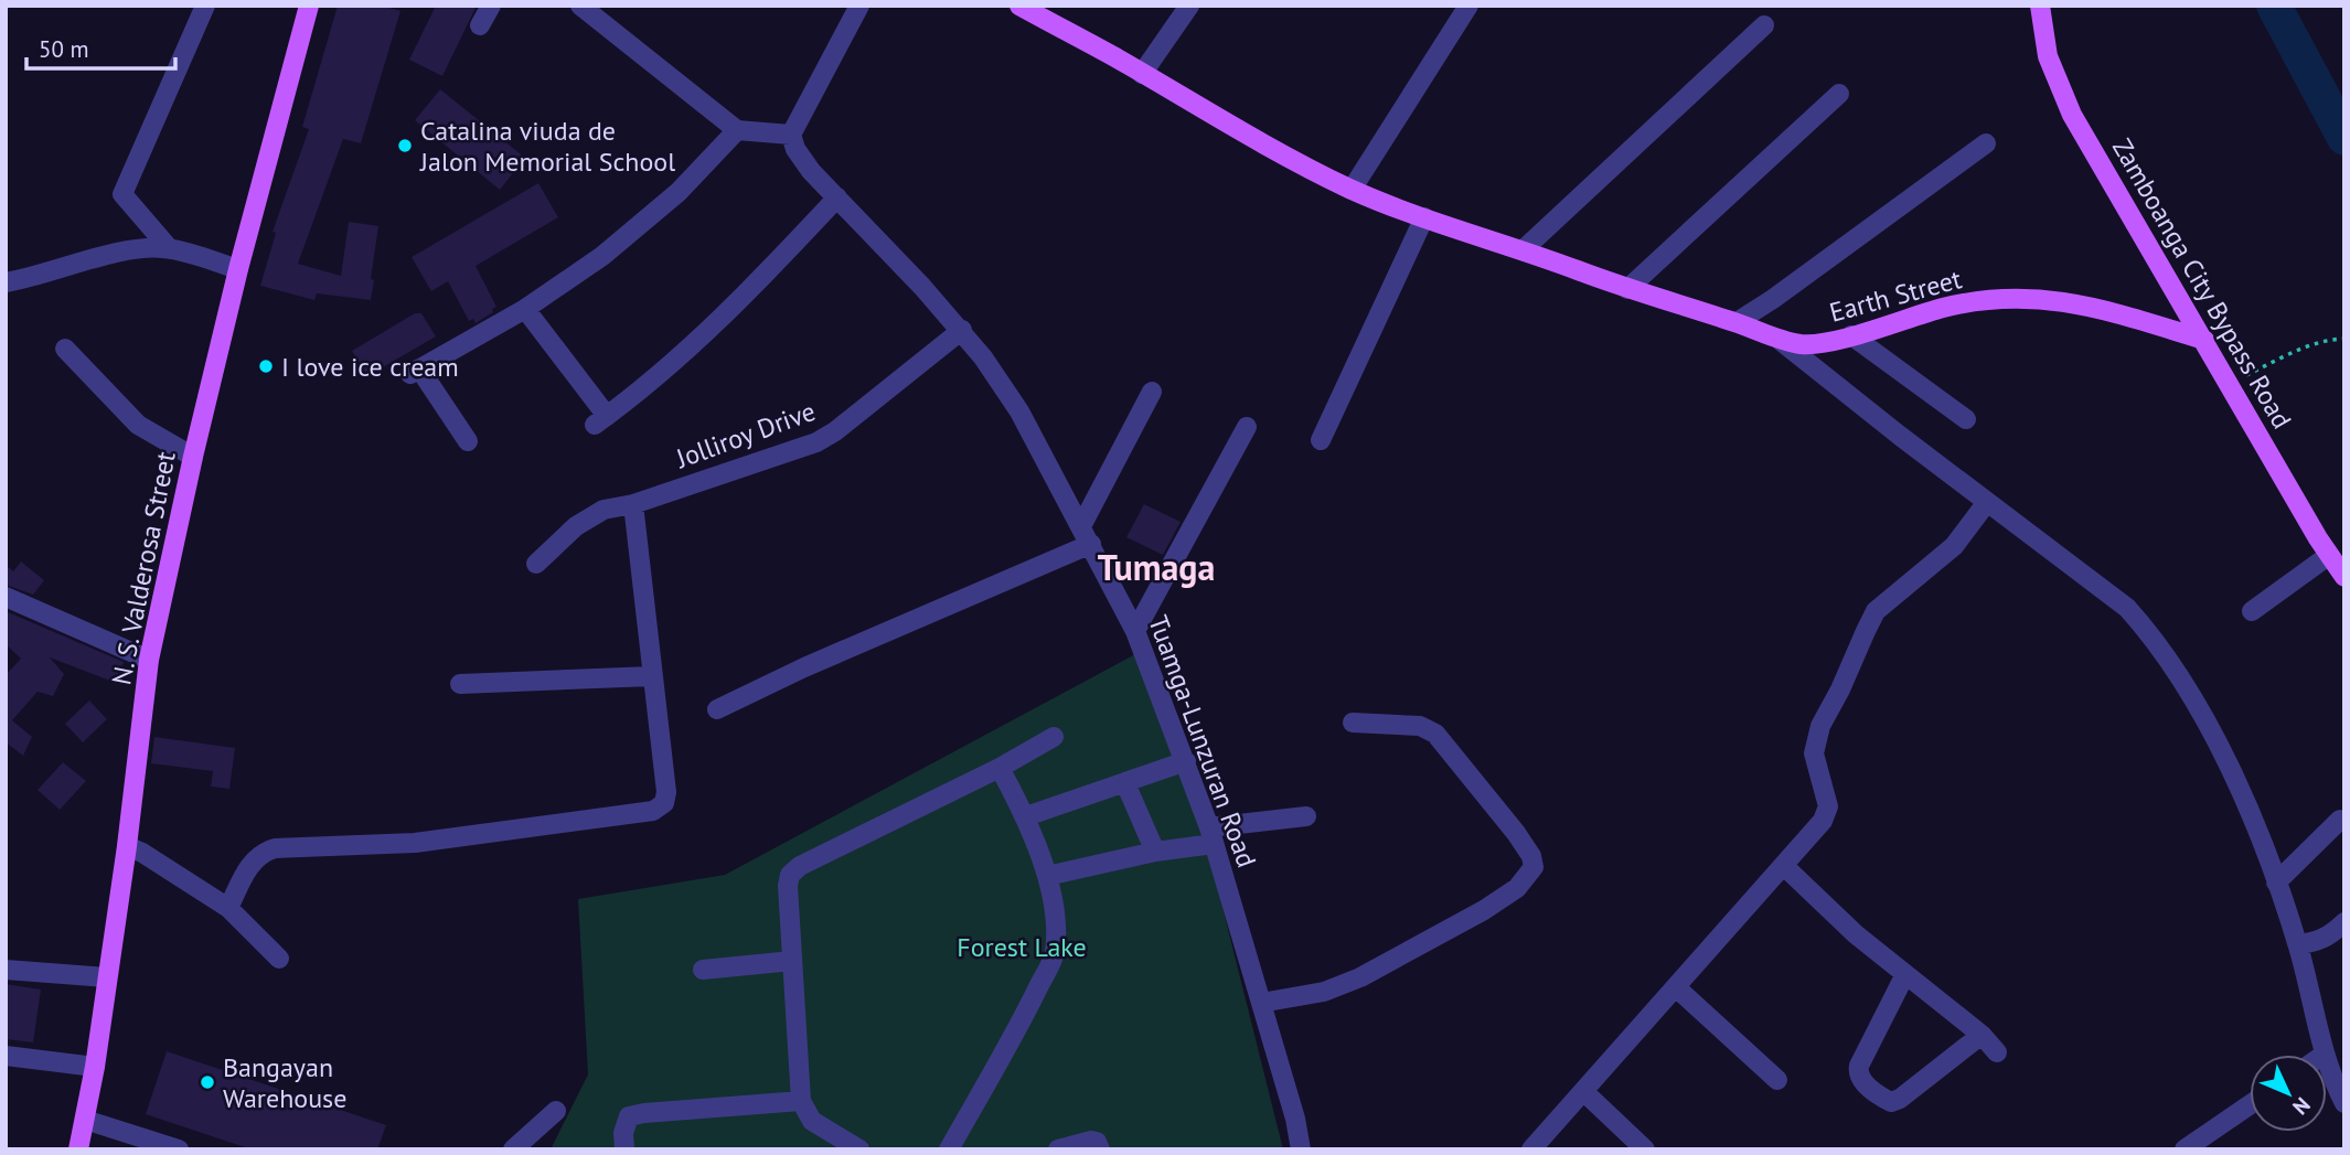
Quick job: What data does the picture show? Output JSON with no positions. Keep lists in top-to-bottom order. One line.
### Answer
{"streets":{"main road":["Zamboanga City Bypass Road","Earth Street","N. S. Valderosa Street"],"street":["Jolliroy Drive","Tuamga-Lunzuran Road"]},"crossings":[["Zamboanga City Bypass Road","Earth Street"],["Jolliroy Drive","Tuamga-Lunzuran Road"]],"districts":["Tumaga"],"parks":["Forest Lake"],"places":["Catalina viuda de Jalon Memorial School","I love ice cream","Bangayan Warehouse"],"scale_bar":"50 m","north":"bottom right"}
